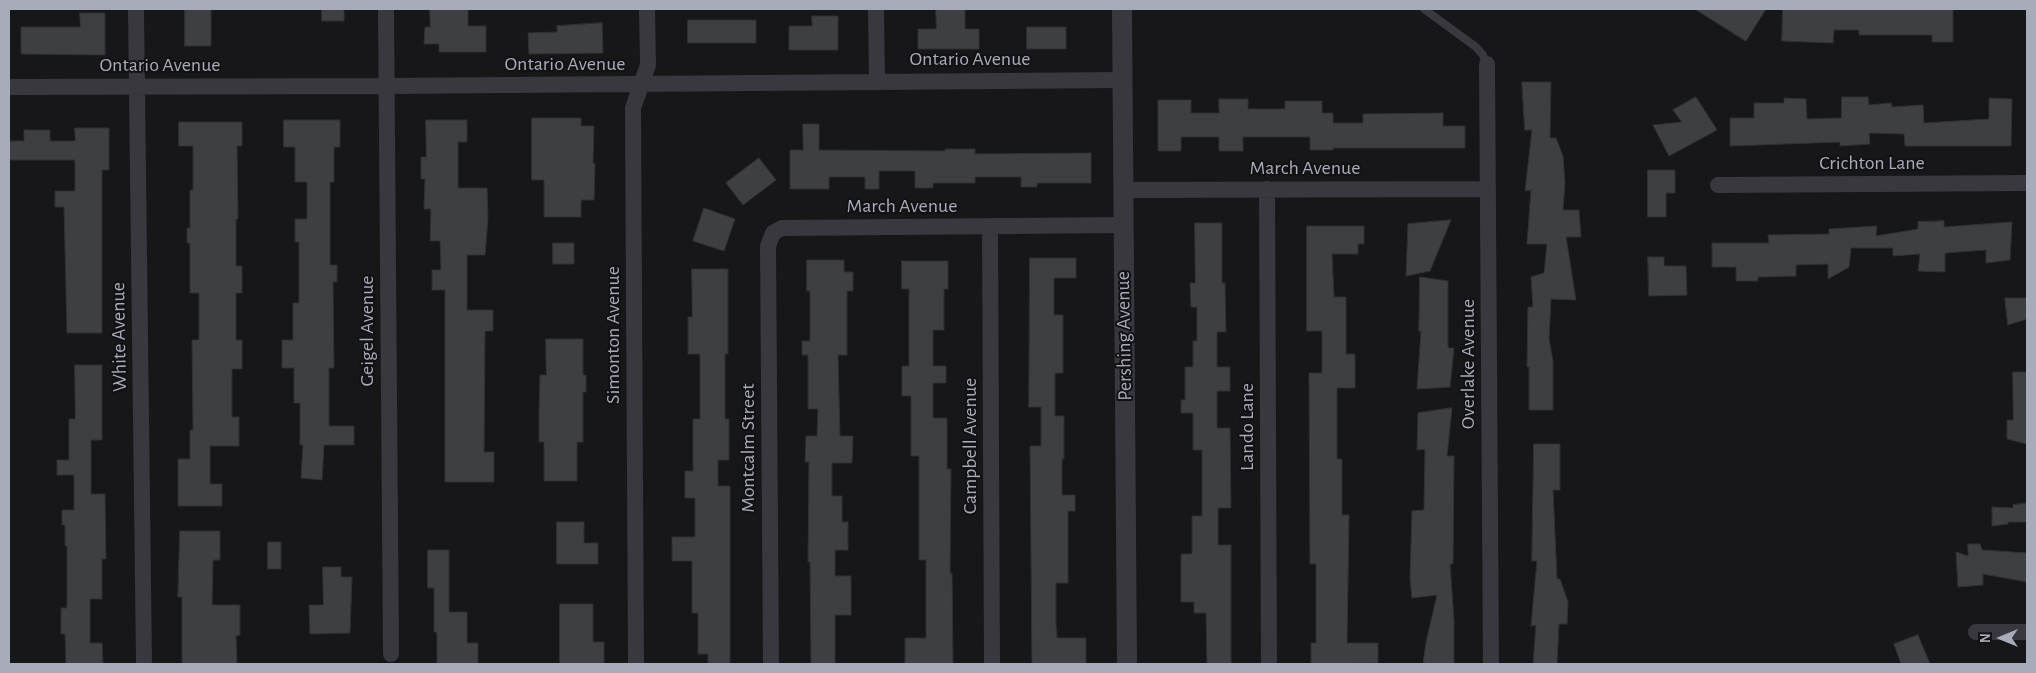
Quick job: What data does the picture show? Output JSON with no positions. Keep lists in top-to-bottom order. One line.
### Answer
{"streets":{"street":["Ontario Avenue","Crichton Lane","March Avenue","Geigel Avenue","Simonton Avenue","Pershing Avenue","White Avenue","Overlake Avenue","Lando Lane","Campbell Avenue","Montcalm Street"]},"crossings":[["Ontario Avenue","Geigel Avenue"],["Ontario Avenue","Simonton Avenue"],["Ontario Avenue","Pershing Avenue"],["Ontario Avenue","White Avenue"],["March Avenue","Pershing Avenue"],["March Avenue","Overlake Avenue"],["March Avenue","Lando Lane"],["March Avenue","Campbell Avenue"],["March Avenue","Montcalm Street"]],"north":"left"}
